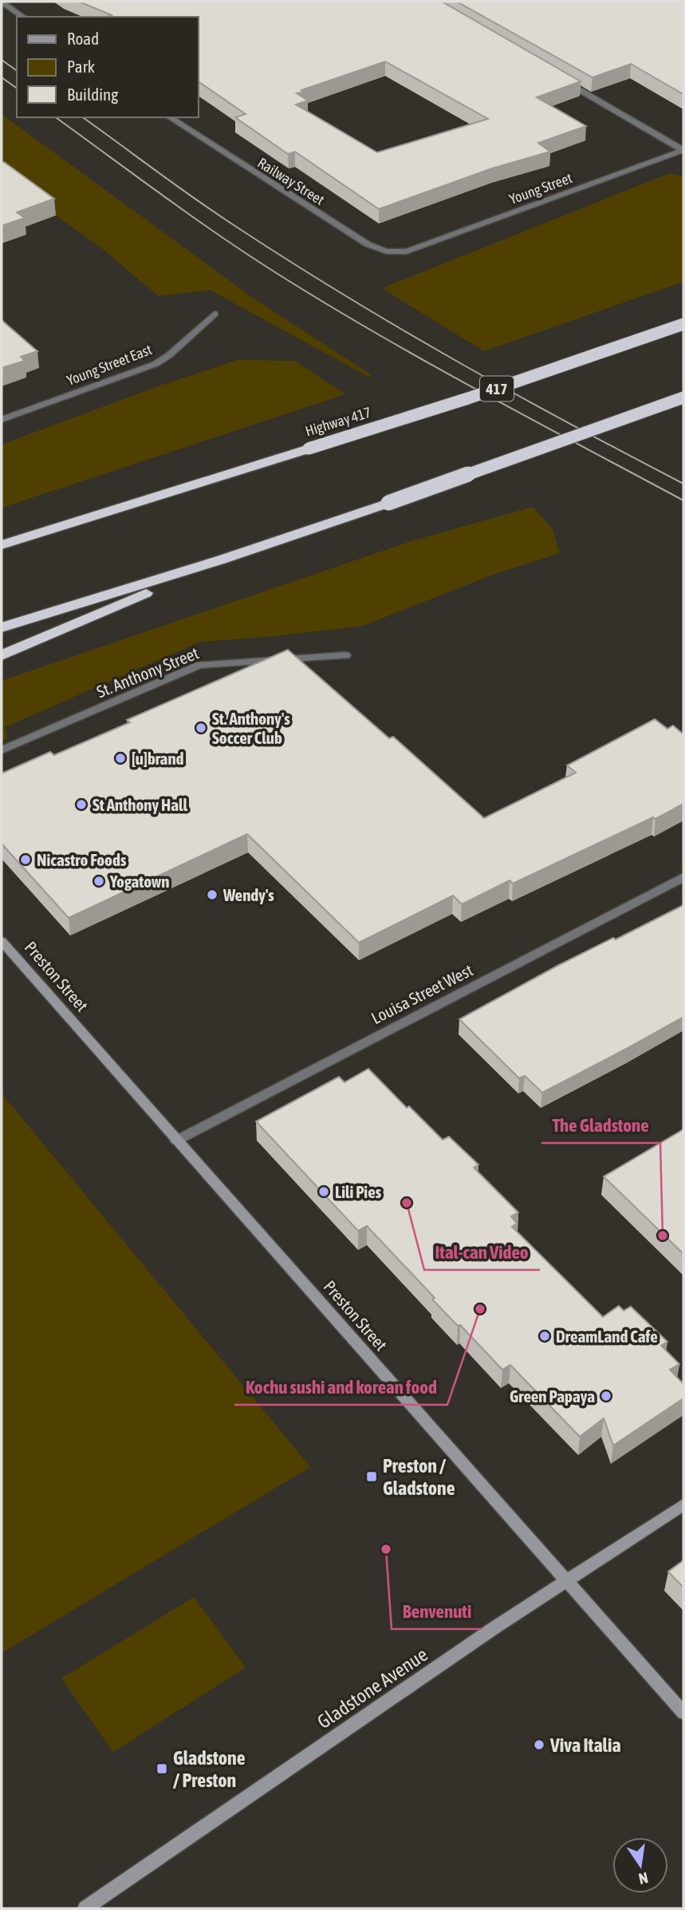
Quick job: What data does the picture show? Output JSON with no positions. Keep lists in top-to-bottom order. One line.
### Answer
{"streets":{"highway":["417","Highway 417"],"main road":["Preston Street","Gladstone Avenue"],"street":["Railway Street","Young Street","Young Street East","St. Anthony Street","Louisa Street West"]},"crossings":[["Railway Street","Young Street"],["Preston Street","Louisa Street West"],["Preston Street","Gladstone Avenue"]],"places":{"other":["St. Anthony's Soccer Club","[u]brand","St Anthony Hall","Nicastro Foods","Yogatown","Wendy's","Lili Pies","Ital-can Video","The Gladstone","Kochu sushi and korean food","DreamLand Cafe","Green Papaya","Benvenuti","Viva Italia"],"transit":["Preston / Gladstone","Gladstone / Preston"]},"legend":["Road","Park","Building"],"north":"bottom"}
